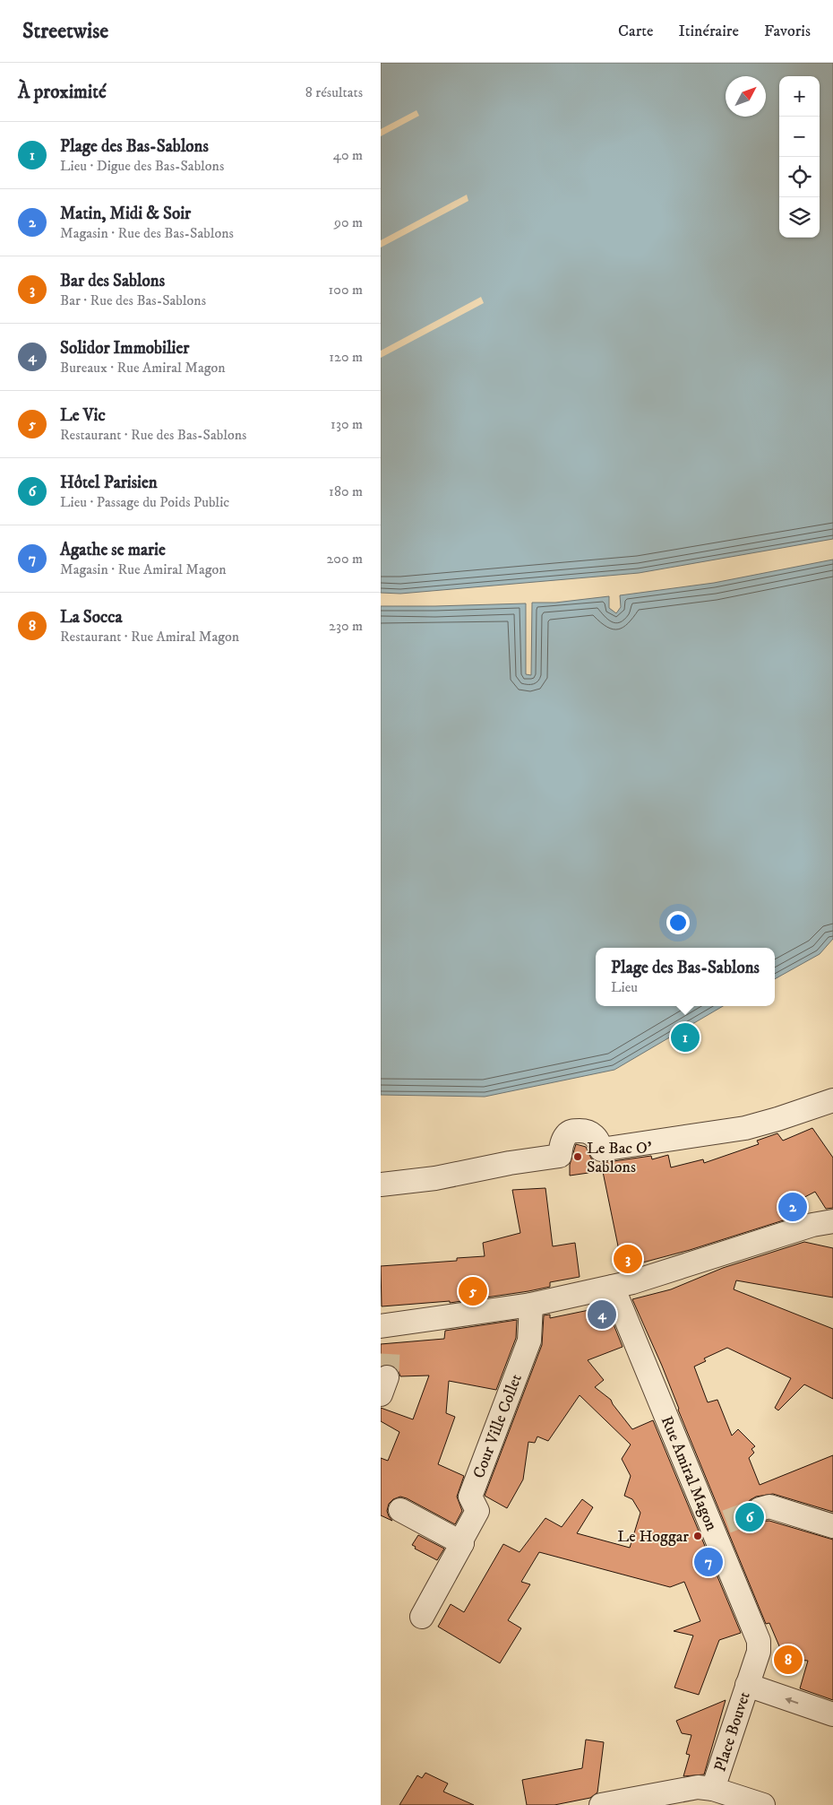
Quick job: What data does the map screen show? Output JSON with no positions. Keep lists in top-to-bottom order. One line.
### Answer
{"streets":{"street":["Cour Ville Collet","Rue Amiral Magon","Place Bouvet"]},"crossings":[["Rue Amiral Magon","Place Bouvet"]],"places":["Le Bac O' Sablons","Le Hoggar"],"north":"top right","page":{"header":"Streetwise","nav":["Carte","Itinéraire","Favoris"],"heading":["À proximité","8 résultats"],"map_buttons":["+","−"],"list":[{"mark":"1","name":"Plage des Bas-Sablons","note":"Lieu · Digue des Bas-Sablons","value":"40 m"},{"mark":"2","name":"Matin, Midi & Soir","note":"Magasin · Rue des Bas-Sablons","value":"90 m"},{"mark":"3","name":"Bar des Sablons","note":"Bar · Rue des Bas-Sablons","value":"100 m"},{"mark":"4","name":"Solidor Immobilier","note":"Bureaux · Rue Amiral Magon","value":"120 m"},{"mark":"5","name":"Le Vic","note":"Restaurant · Rue des Bas-Sablons","value":"130 m"},{"mark":"6","name":"Hôtel Parisien","note":"Lieu · Passage du Poids Public","value":"180 m"},{"mark":"7","name":"Agathe se marie","note":"Magasin · Rue Amiral Magon","value":"200 m"},{"mark":"8","name":"La Socca","note":"Restaurant · Rue Amiral Magon","value":"230 m"}],"popup":["Plage des Bas-Sablons","Lieu"],"pins":["1","2","3","5","4","6","7","8"]}}
